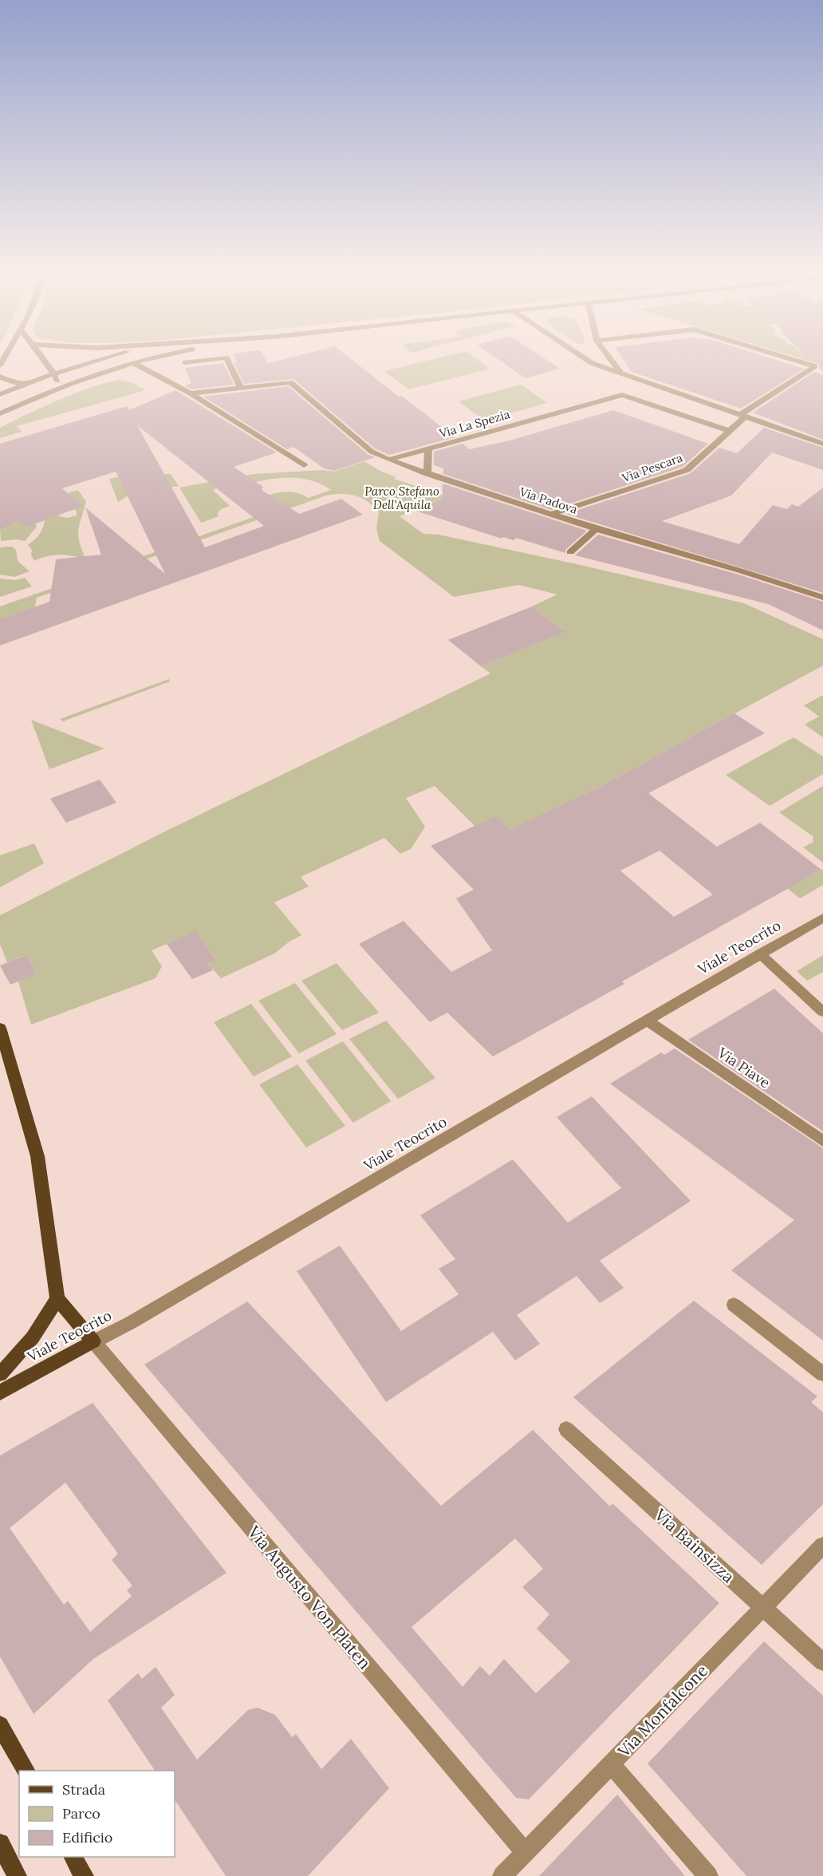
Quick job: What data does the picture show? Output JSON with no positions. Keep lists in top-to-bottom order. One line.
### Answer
{"streets":{"main road":["Viale Teocrito"],"street":["Via La Spezia","Via Pescara","Via Padova","Via Piave","Via Bainsizza","Via Augusto Von Platen","Via Monfalcone"]},"crossings":[["Via La Spezia","Via Pescara"],["Via La Spezia","Via Padova"],["Via Pescara","Via Padova"],["Viale Teocrito","Via Piave"],["Viale Teocrito","Via Augusto Von Platen"],["Via Bainsizza","Via Monfalcone"],["Via Augusto Von Platen","Via Monfalcone"]],"parks":["Parco Stefano Dell'Aquila"],"legend":["Strada","Parco","Edificio"]}
